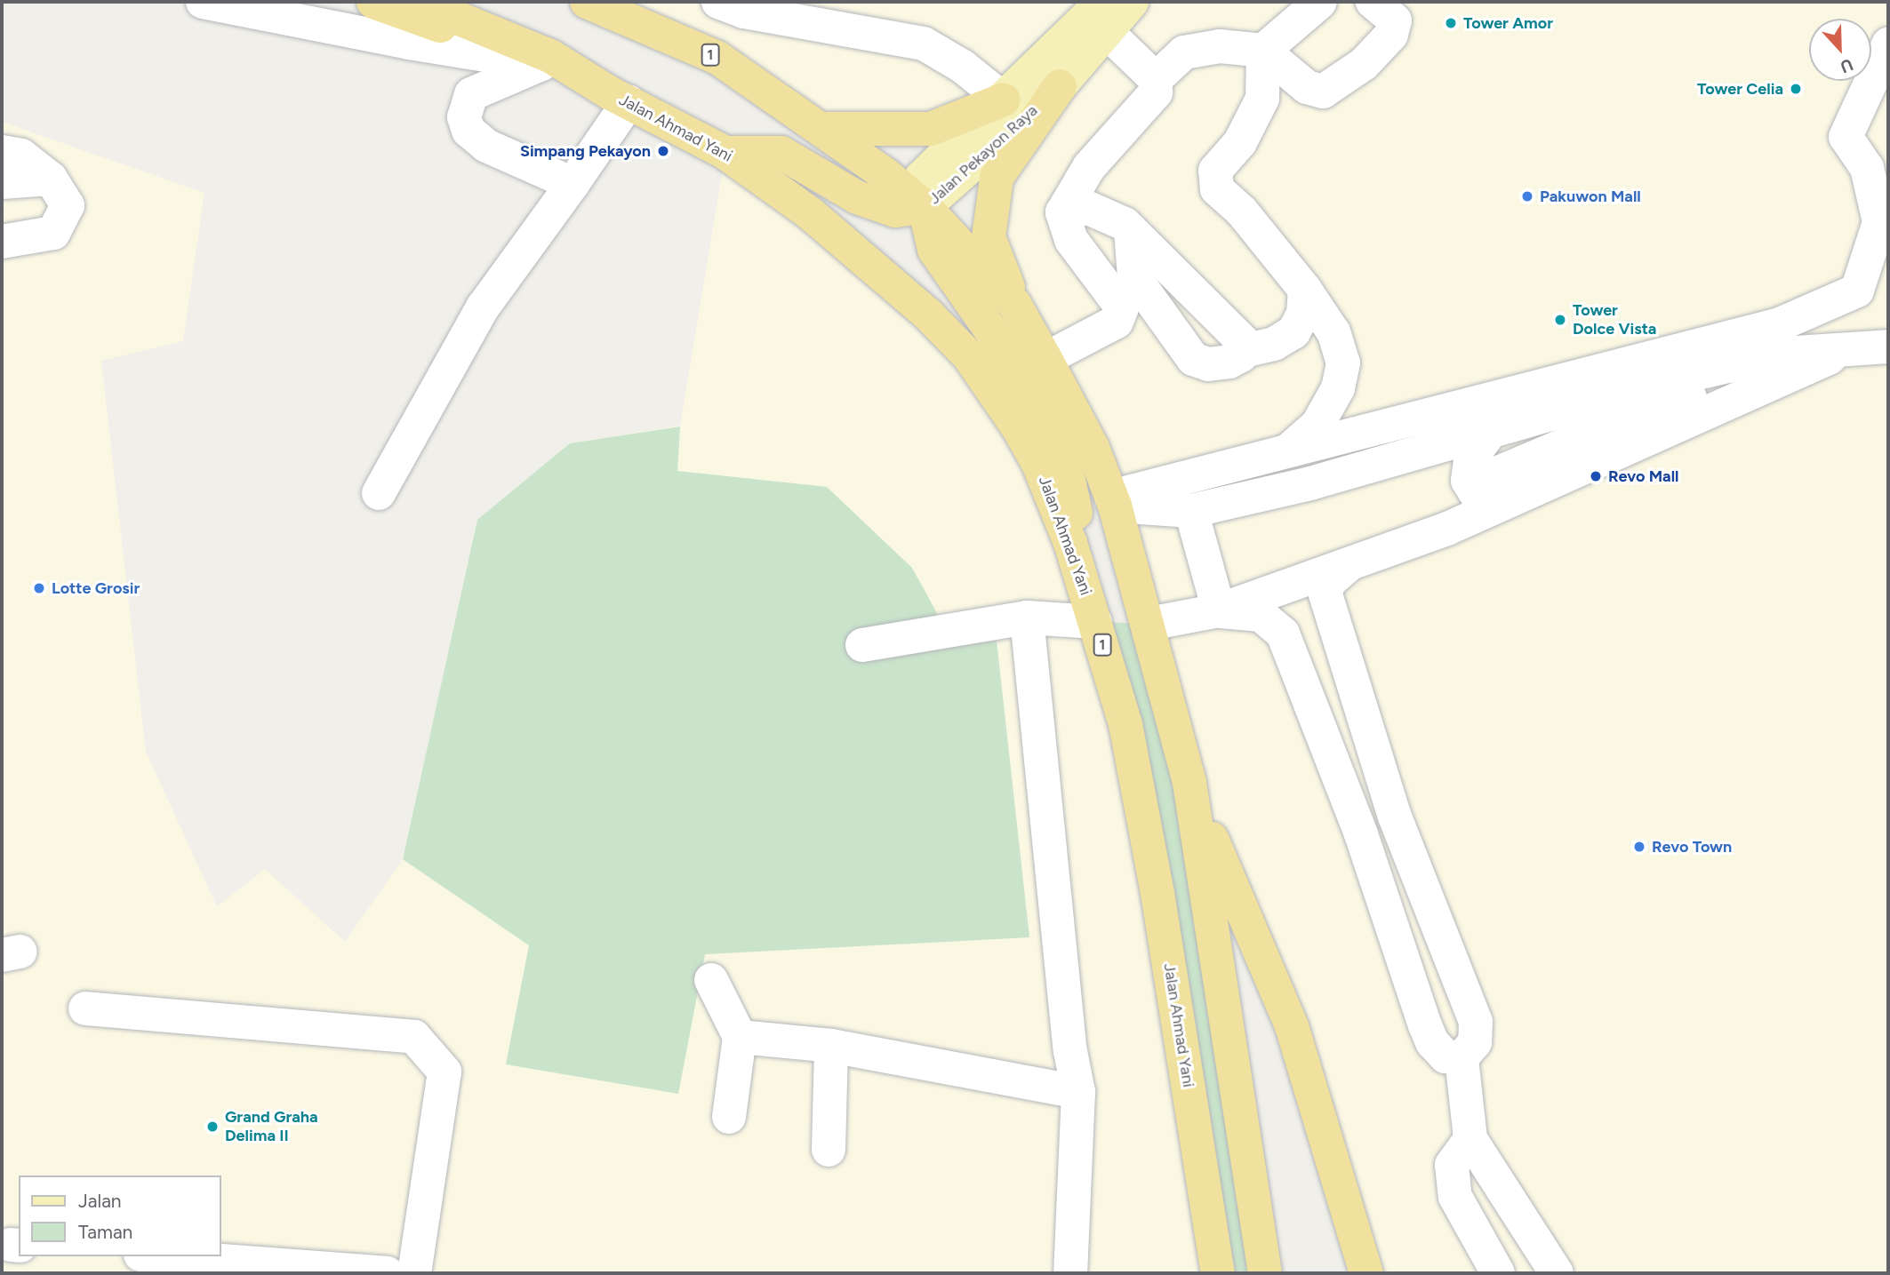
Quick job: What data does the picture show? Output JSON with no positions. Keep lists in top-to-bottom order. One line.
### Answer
{"streets":{"highway":["1","Jalan Ahmad Yani"],"main road":["Jalan Pekayon Raya"]},"crossings":[["1","Jalan Pekayon Raya"]],"places":["Tower Amor","Tower Celia","Simpang Pekayon","Pakuwon Mall","Tower Dolce Vista","Revo Mall","Lotte Grosir","Revo Town","Grand Graha Delima II"],"legend":["Jalan","Taman"],"north":"bottom"}
